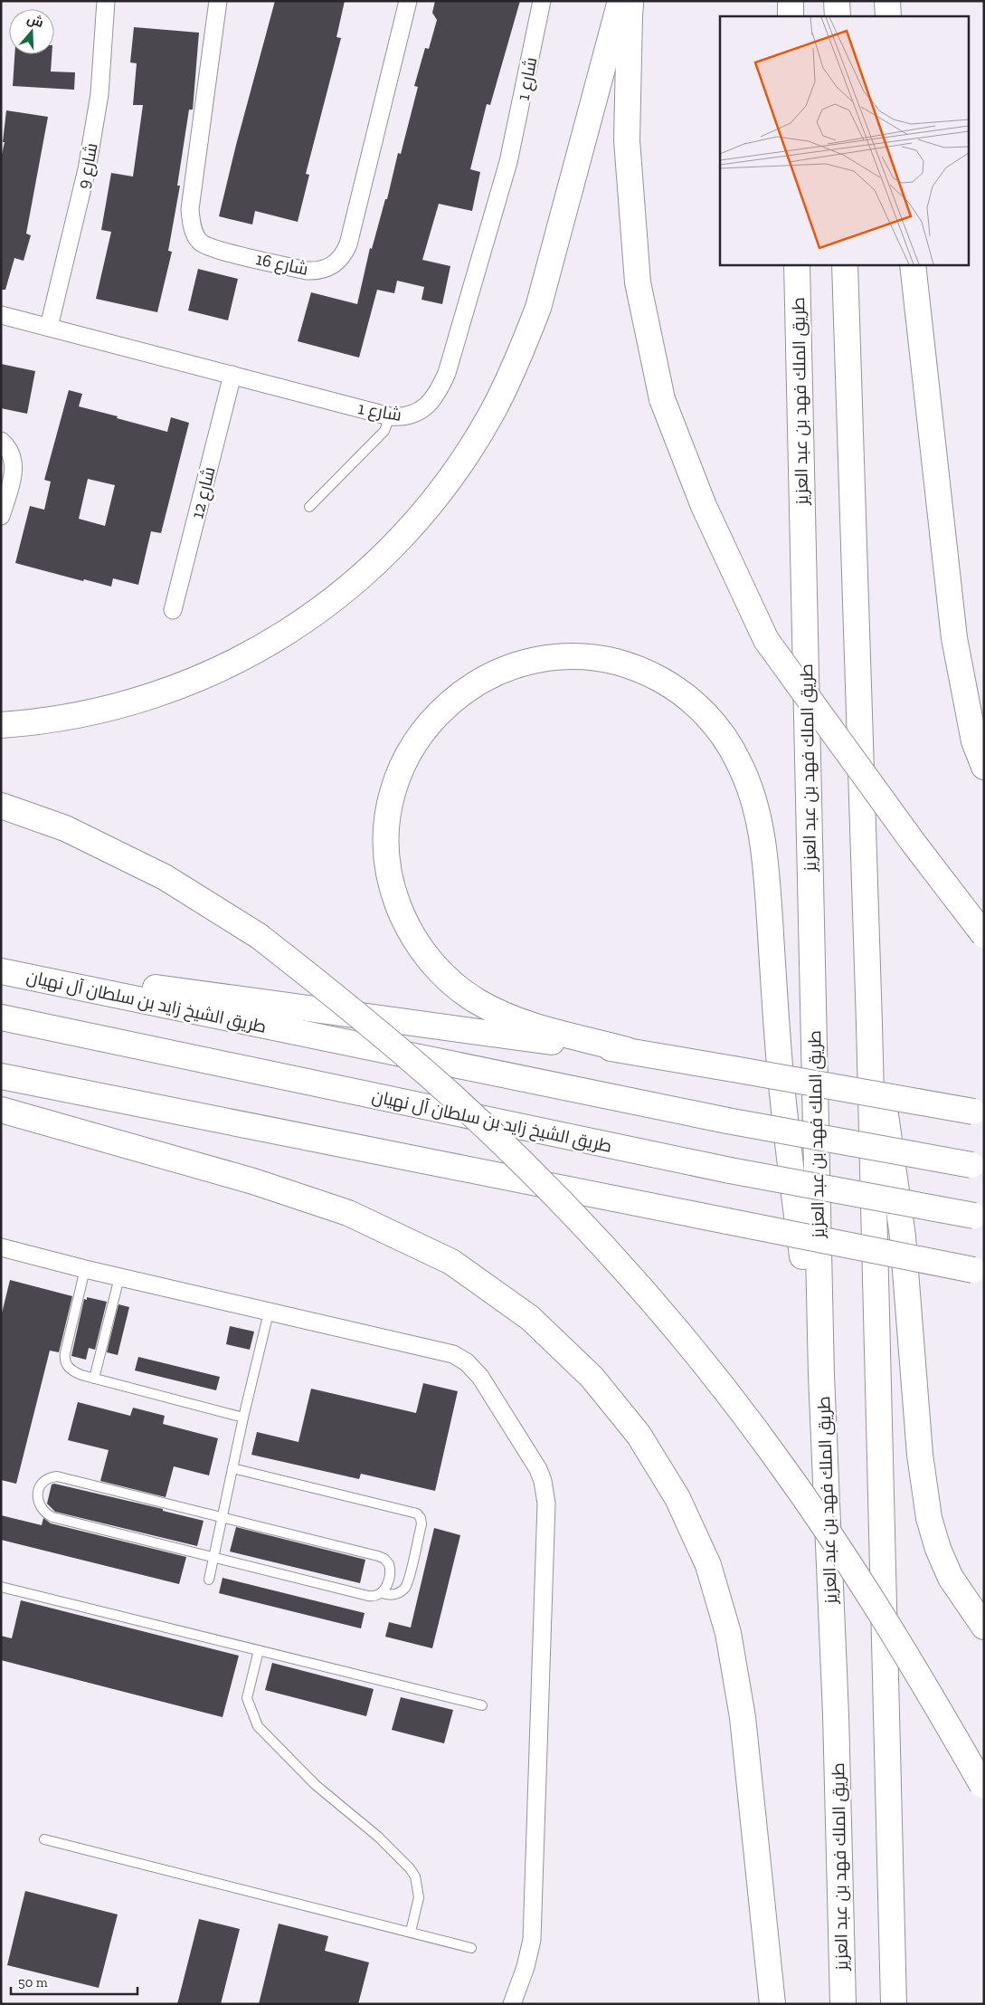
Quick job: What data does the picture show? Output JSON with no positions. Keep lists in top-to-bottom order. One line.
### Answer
{"streets":{"highway":["طريق الملك فهد بن عبد العزيز","طريق الشيخ زايد بن سلطان آل نهيان"],"street":["شارع 1","شارع 9","شارع 16","شارع 12"]},"crossings":[["شارع 1","شارع 9"],["شارع 1","شارع 12"]],"scale_bar":"50 m","north":"top"}
